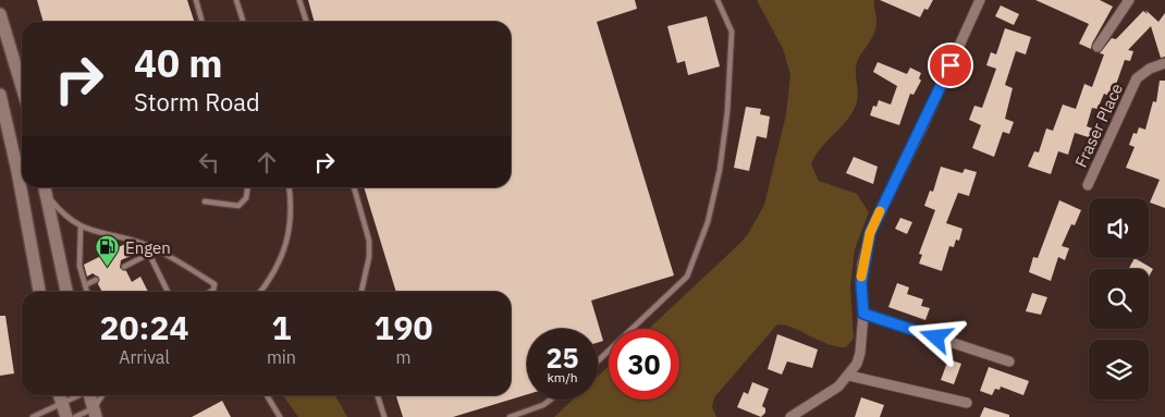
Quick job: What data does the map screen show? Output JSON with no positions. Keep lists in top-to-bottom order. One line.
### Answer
{"streets":{"street":["Fraser Place"]},"places":{"fuel station":["Engen"]},"page":{"turn":["40 m","Storm Road"],"eta":["20:24","Arrival","1","min","190","m"],"speed":"25 km/h","limit":"30"}}
